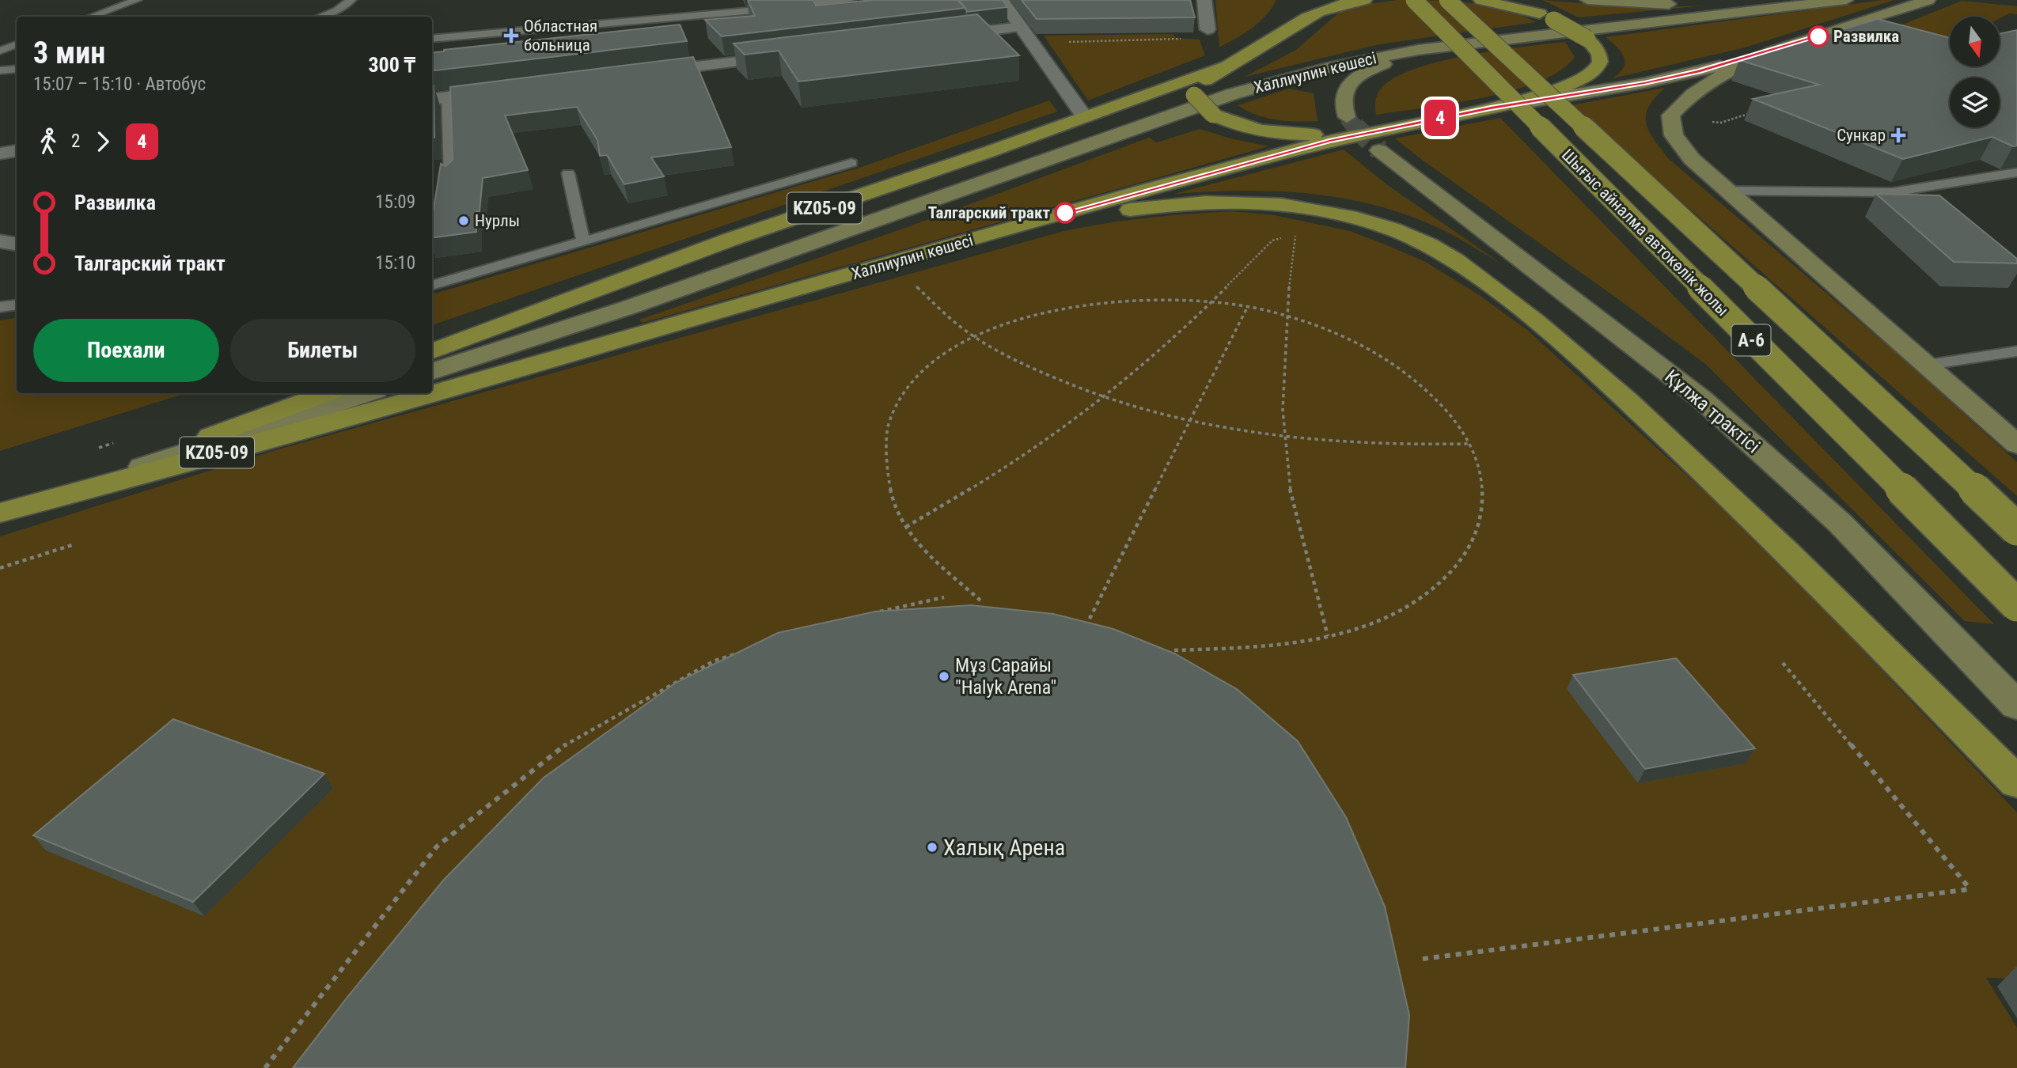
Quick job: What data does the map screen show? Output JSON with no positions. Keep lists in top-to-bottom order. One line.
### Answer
{"streets":{"main road":["Халлиулин көшесі","KZ05-09","Шығыс айналма автокөлік жолы","A-6","Құлжа трактісі"]},"crossings":[["Халлиулин көшесі","KZ05-09"],["Халлиулин көшесі","Құлжа трактісі"]],"places":{"health":["Областная больница","Сункар"],"other":["Развилка","Талгарский тракт","Нурлы","Мұз Сарайы \"Halyk Arena\"","Халық Арена"]},"lines":["bus line 4"],"north":"bottom","page":{"on_map":"4","heading":["3 мин","15:07 – 15:10 · Автобус","300 ₸"],"legs":["2","4"],"list":[{"name":"Развилка","value":"15:09"},{"name":"Талгарский тракт","value":"15:10"}],"buttons":["Поехали","Билеты"]}}
